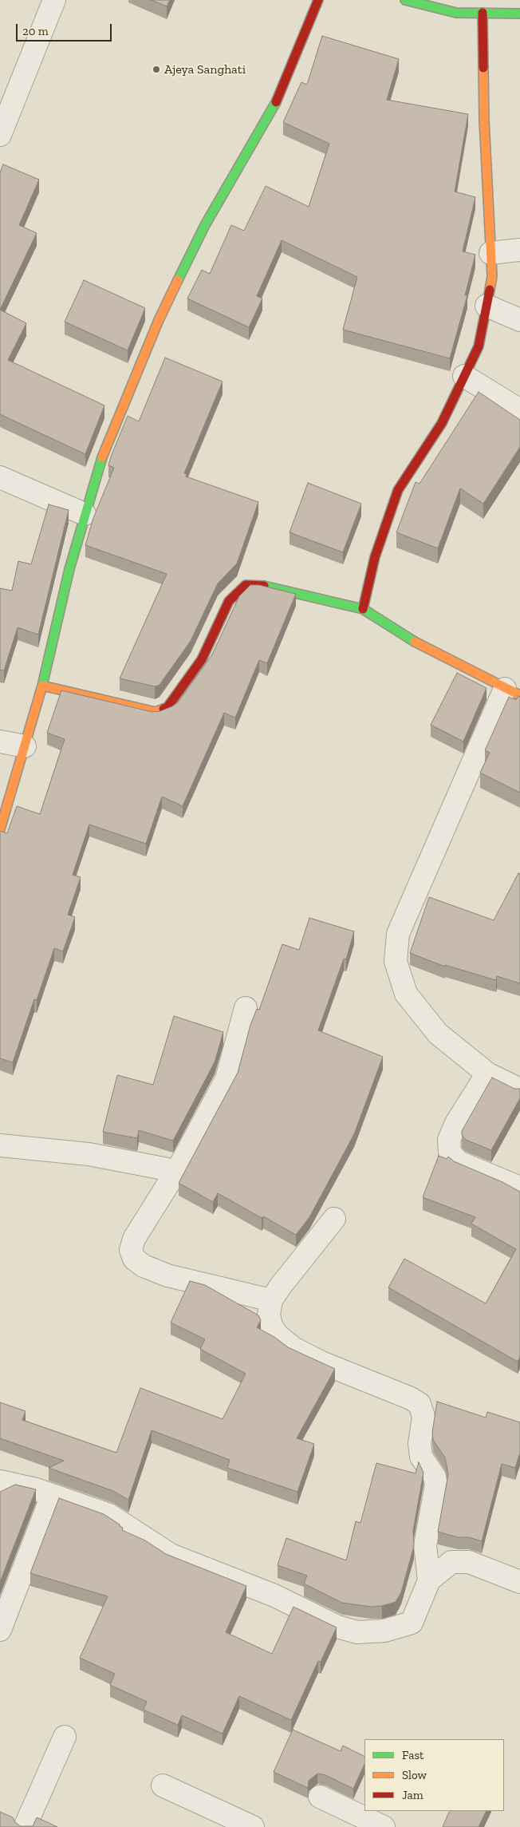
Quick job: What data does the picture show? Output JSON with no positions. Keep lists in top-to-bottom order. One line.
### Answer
{"places":["Ajeya Sanghati"],"legend":["Fast","Slow","Jam"],"scale_bar":"20 m"}
